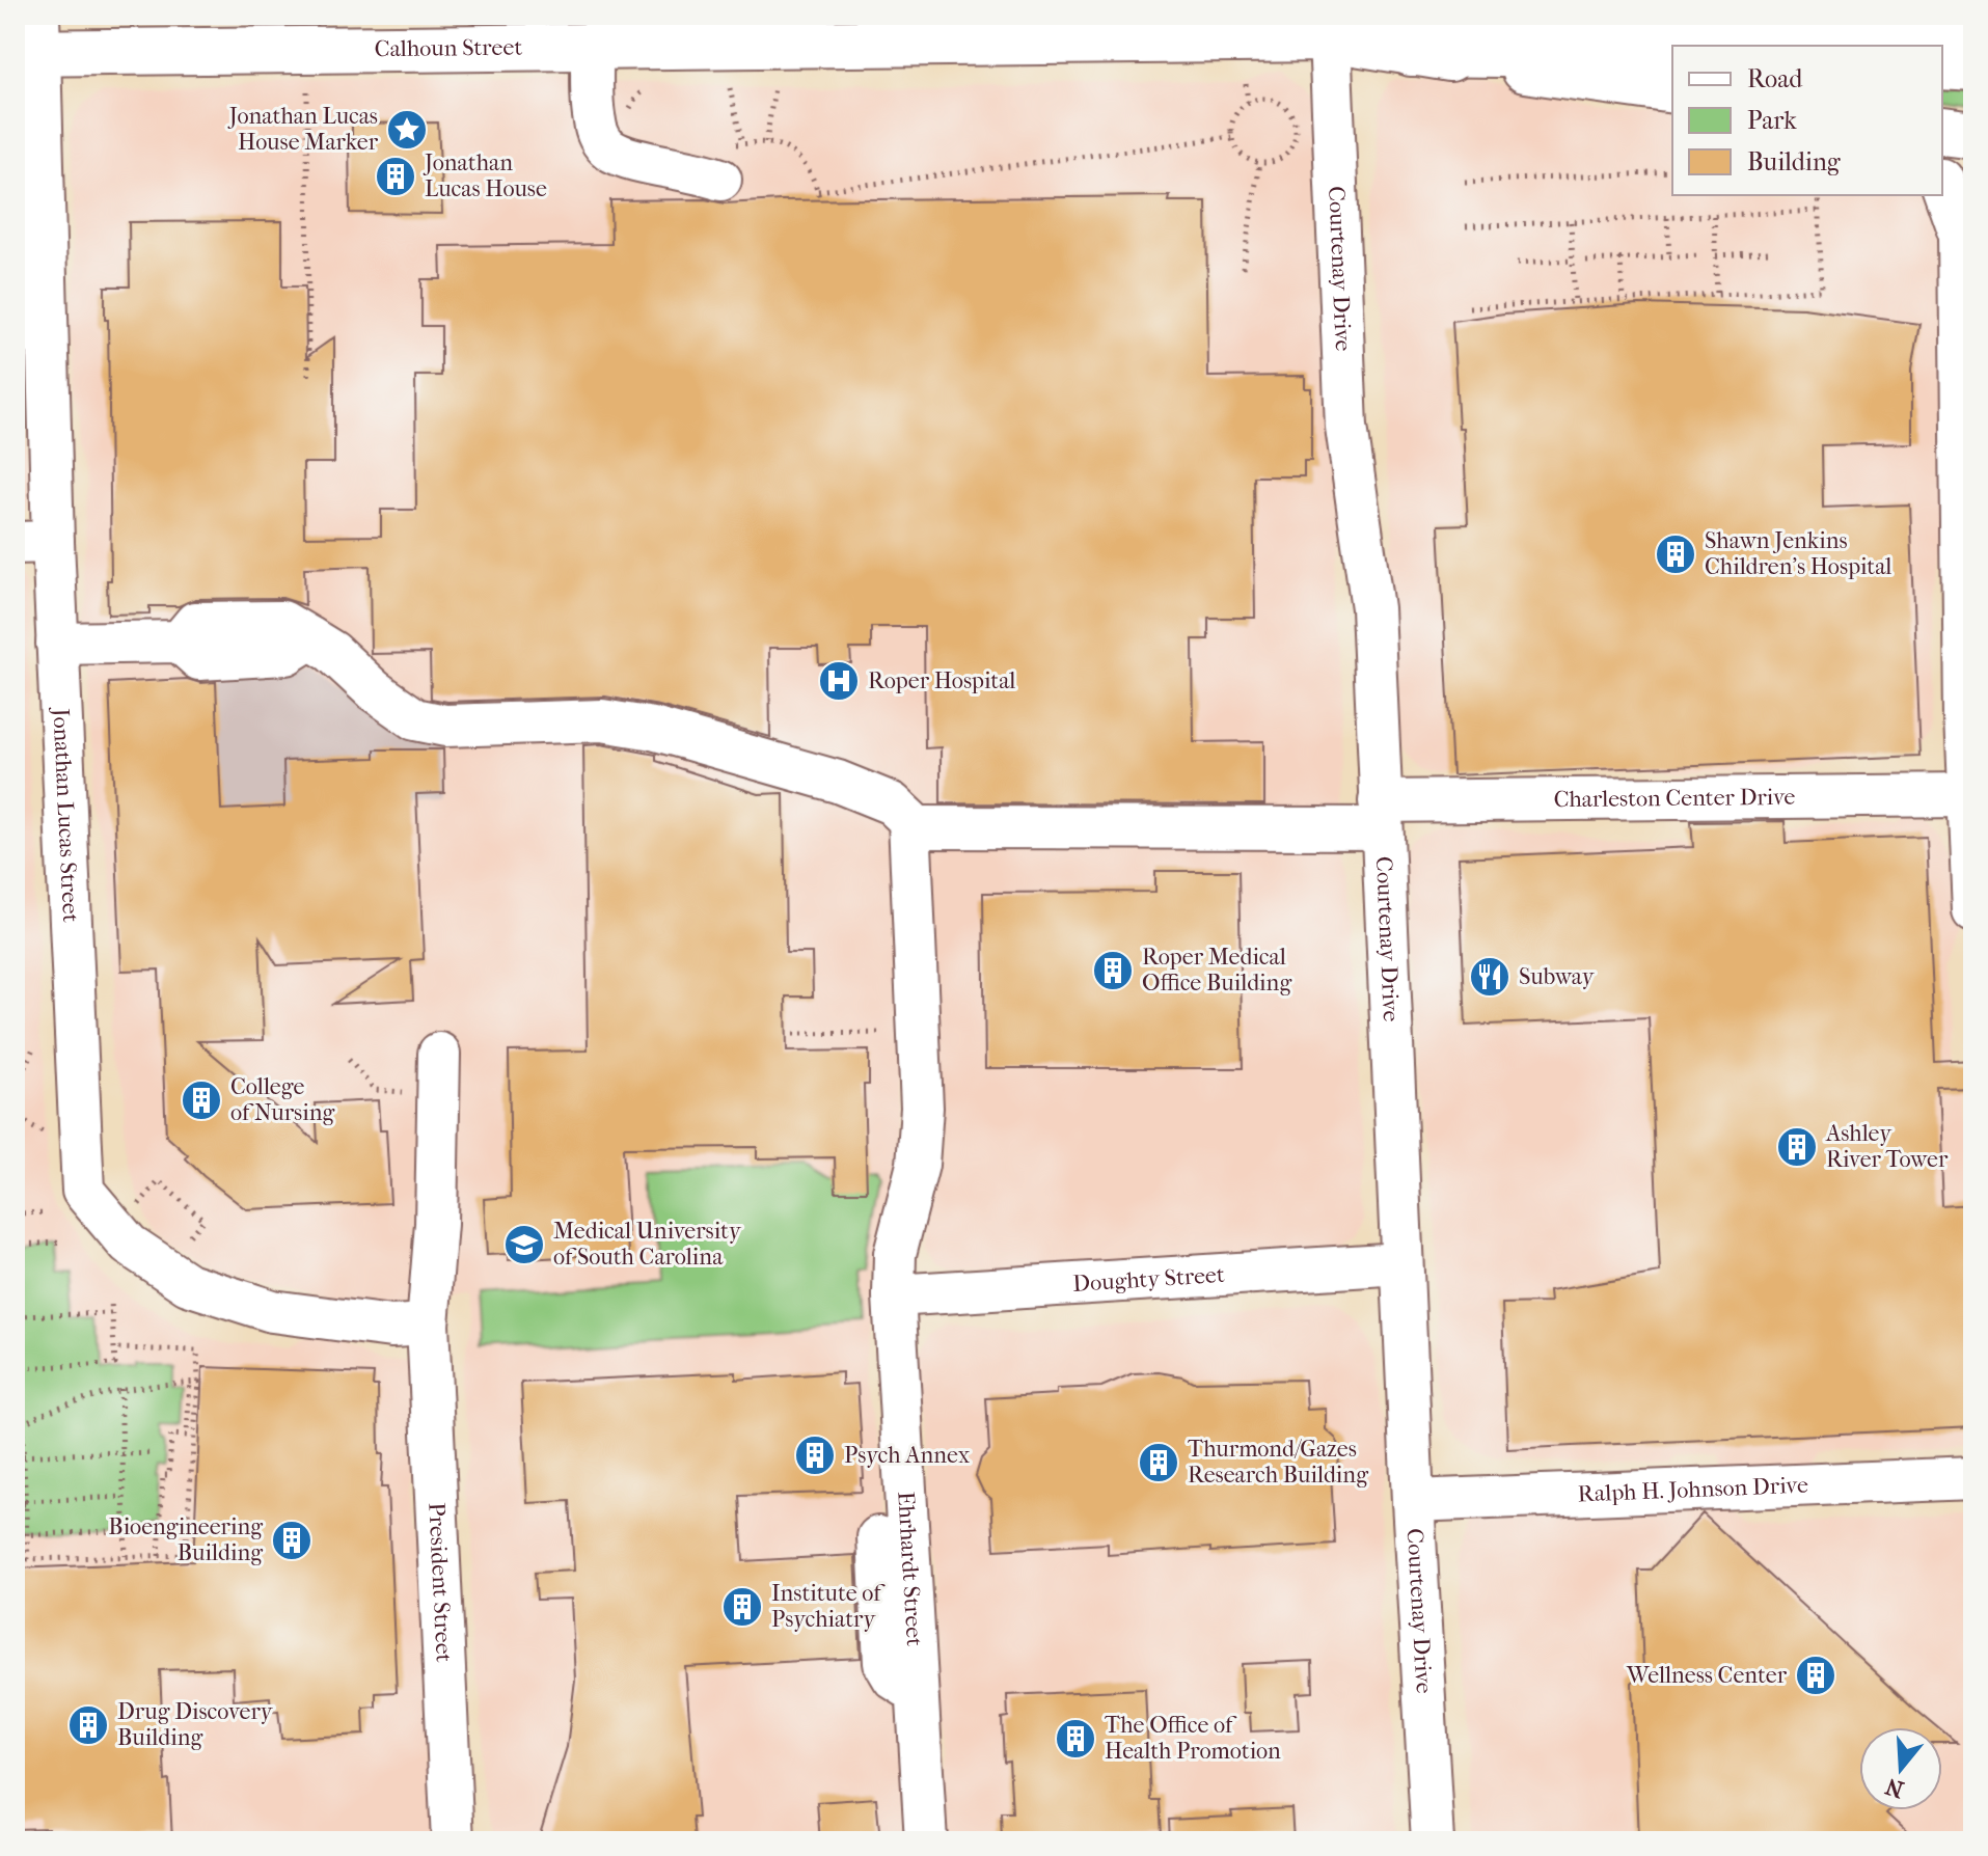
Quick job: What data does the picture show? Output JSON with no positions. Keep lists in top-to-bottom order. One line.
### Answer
{"streets":{"main road":["Calhoun Street"],"street":["Courtenay Drive","Charleston Center Drive","Jonathan Lucas Street","Doughty Street","Ralph H. Johnson Drive","Ehrhardt Street","President Street"]},"crossings":[["Calhoun Street","Courtenay Drive"],["Calhoun Street","Jonathan Lucas Street"],["Courtenay Drive","Charleston Center Drive"],["Courtenay Drive","Doughty Street"],["Courtenay Drive","Ralph H. Johnson Drive"],["Charleston Center Drive","Ehrhardt Street"],["Jonathan Lucas Street","President Street"],["Doughty Street","Ehrhardt Street"]],"places":{"place":["Jonathan Lucas House Marker"],"building":["Jonathan Lucas House","Shawn Jenkins Children's Hospital","Roper Medical Office Building","College of Nursing","Ashley River Tower","Psych Annex","Thurmond/Gazes Research Building","Bioengineering Building","Institute of Psychiatry","Wellness Center","Drug Discovery Building","The Office of Health Promotion"],"hospital":["Roper Hospital"],"restaurant":["Subway"],"school or university":["Medical University of South Carolina"]},"legend":["Road","Park","Building"],"north":"bottom"}
